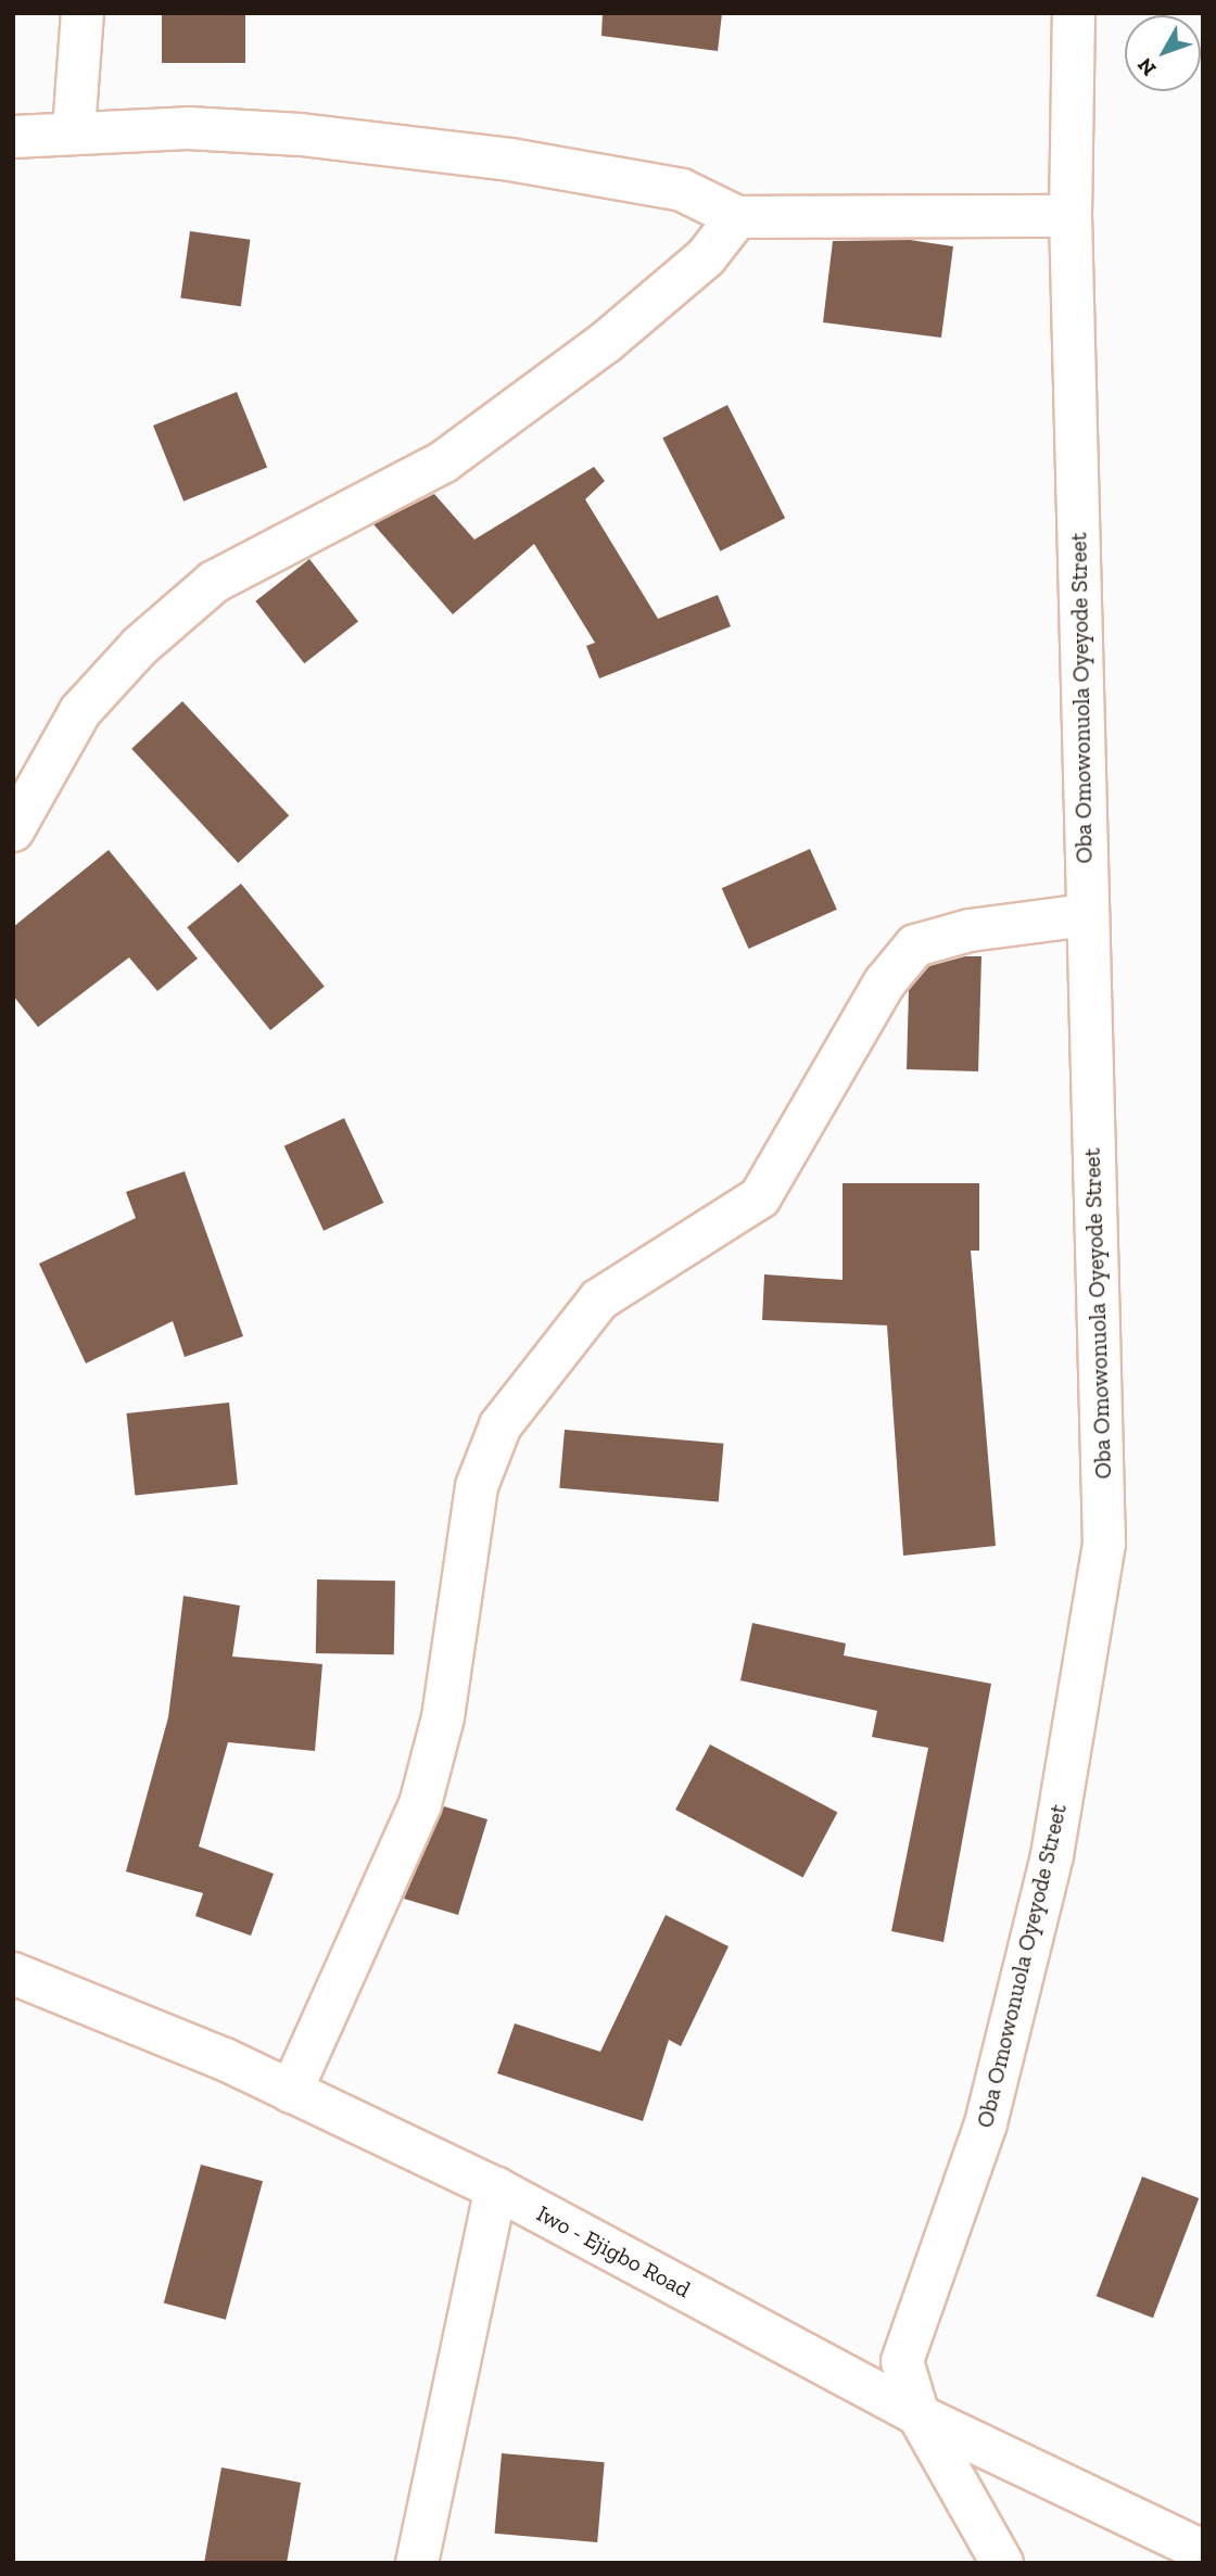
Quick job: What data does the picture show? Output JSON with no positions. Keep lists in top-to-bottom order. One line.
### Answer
{"streets":{"street":["Oba Omowonuola Oyeyode Street","Iwo - Ejigbo Road"]},"crossings":[["Oba Omowonuola Oyeyode Street","Iwo - Ejigbo Road"]],"north":"bottom left"}
